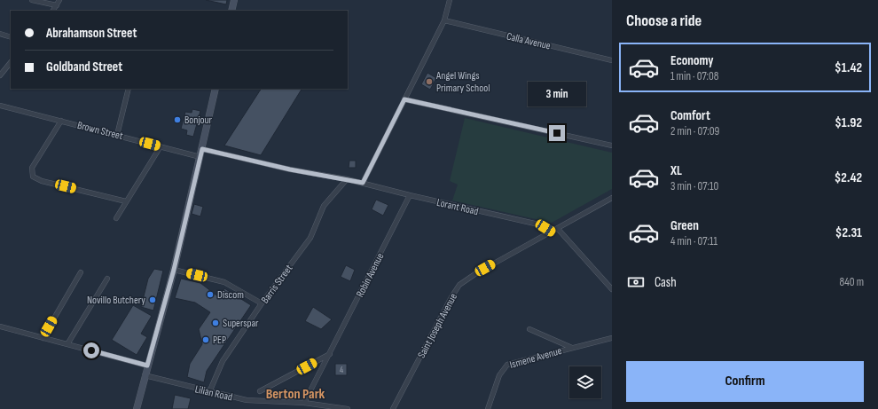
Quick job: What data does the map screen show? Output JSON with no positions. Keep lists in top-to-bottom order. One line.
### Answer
{"streets":{"street":["Calla Avenue","Brown Street","Lorant Road","Robin Avenue","Barris Street","Saint Joseph Avenue","Ismene Avenue","Lilian Road"]},"crossings":[["Lorant Road","Robin Avenue"],["Lorant Road","Saint Joseph Avenue"],["Robin Avenue","Lilian Road"],["Barris Street","Lilian Road"]],"districts":["Berton Park"],"places":["Angel Wings Primary School","Bonjour","Discom","Novillo Butchery","Superspar","PEP"],"house_numbers":["4"],"page":{"heading":"Choose a ride","banner":["Abrahamson Street","Goldband Street"],"list":[{"name":"Economy","note":"1 min · 07:08","value":"$1.42"},{"name":"Comfort","note":"2 min · 07:09","value":"$1.92"},{"name":"XL","note":"3 min · 07:10","value":"$2.42"},{"name":"Green","note":"4 min · 07:11","value":"$2.31"}],"bubble":"3 min","pay":["Cash","840 m"],"buttons":"Confirm"}}
